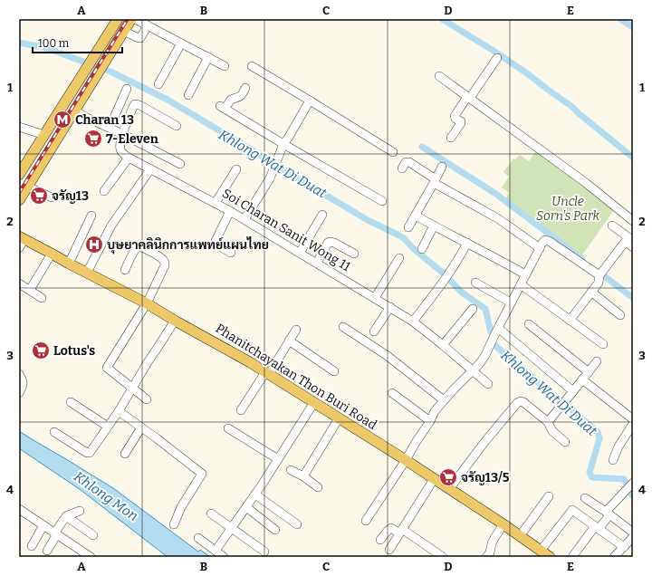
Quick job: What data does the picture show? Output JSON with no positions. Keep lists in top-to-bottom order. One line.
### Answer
{"streets":{"main road":["Phanitchayakan Thon Buri Road"],"street":["Soi Charan Sanit Wong 11"]},"water":["Khlong Wat Di Duat","Khlong Mon"],"parks":["Uncle Sorn's Park"],"places":{"metro station":["Charan 13"],"supermarket":["7-Eleven","จรัญ13","Lotus's","จรัญ13/5"],"hospital":["บุษยาคลินิกการแพทย์แผนไทย"]},"scale_bar":"100 m","grid":{"columns":["A","B","C","D","E"],"rows":["1","2","3","4"]}}
